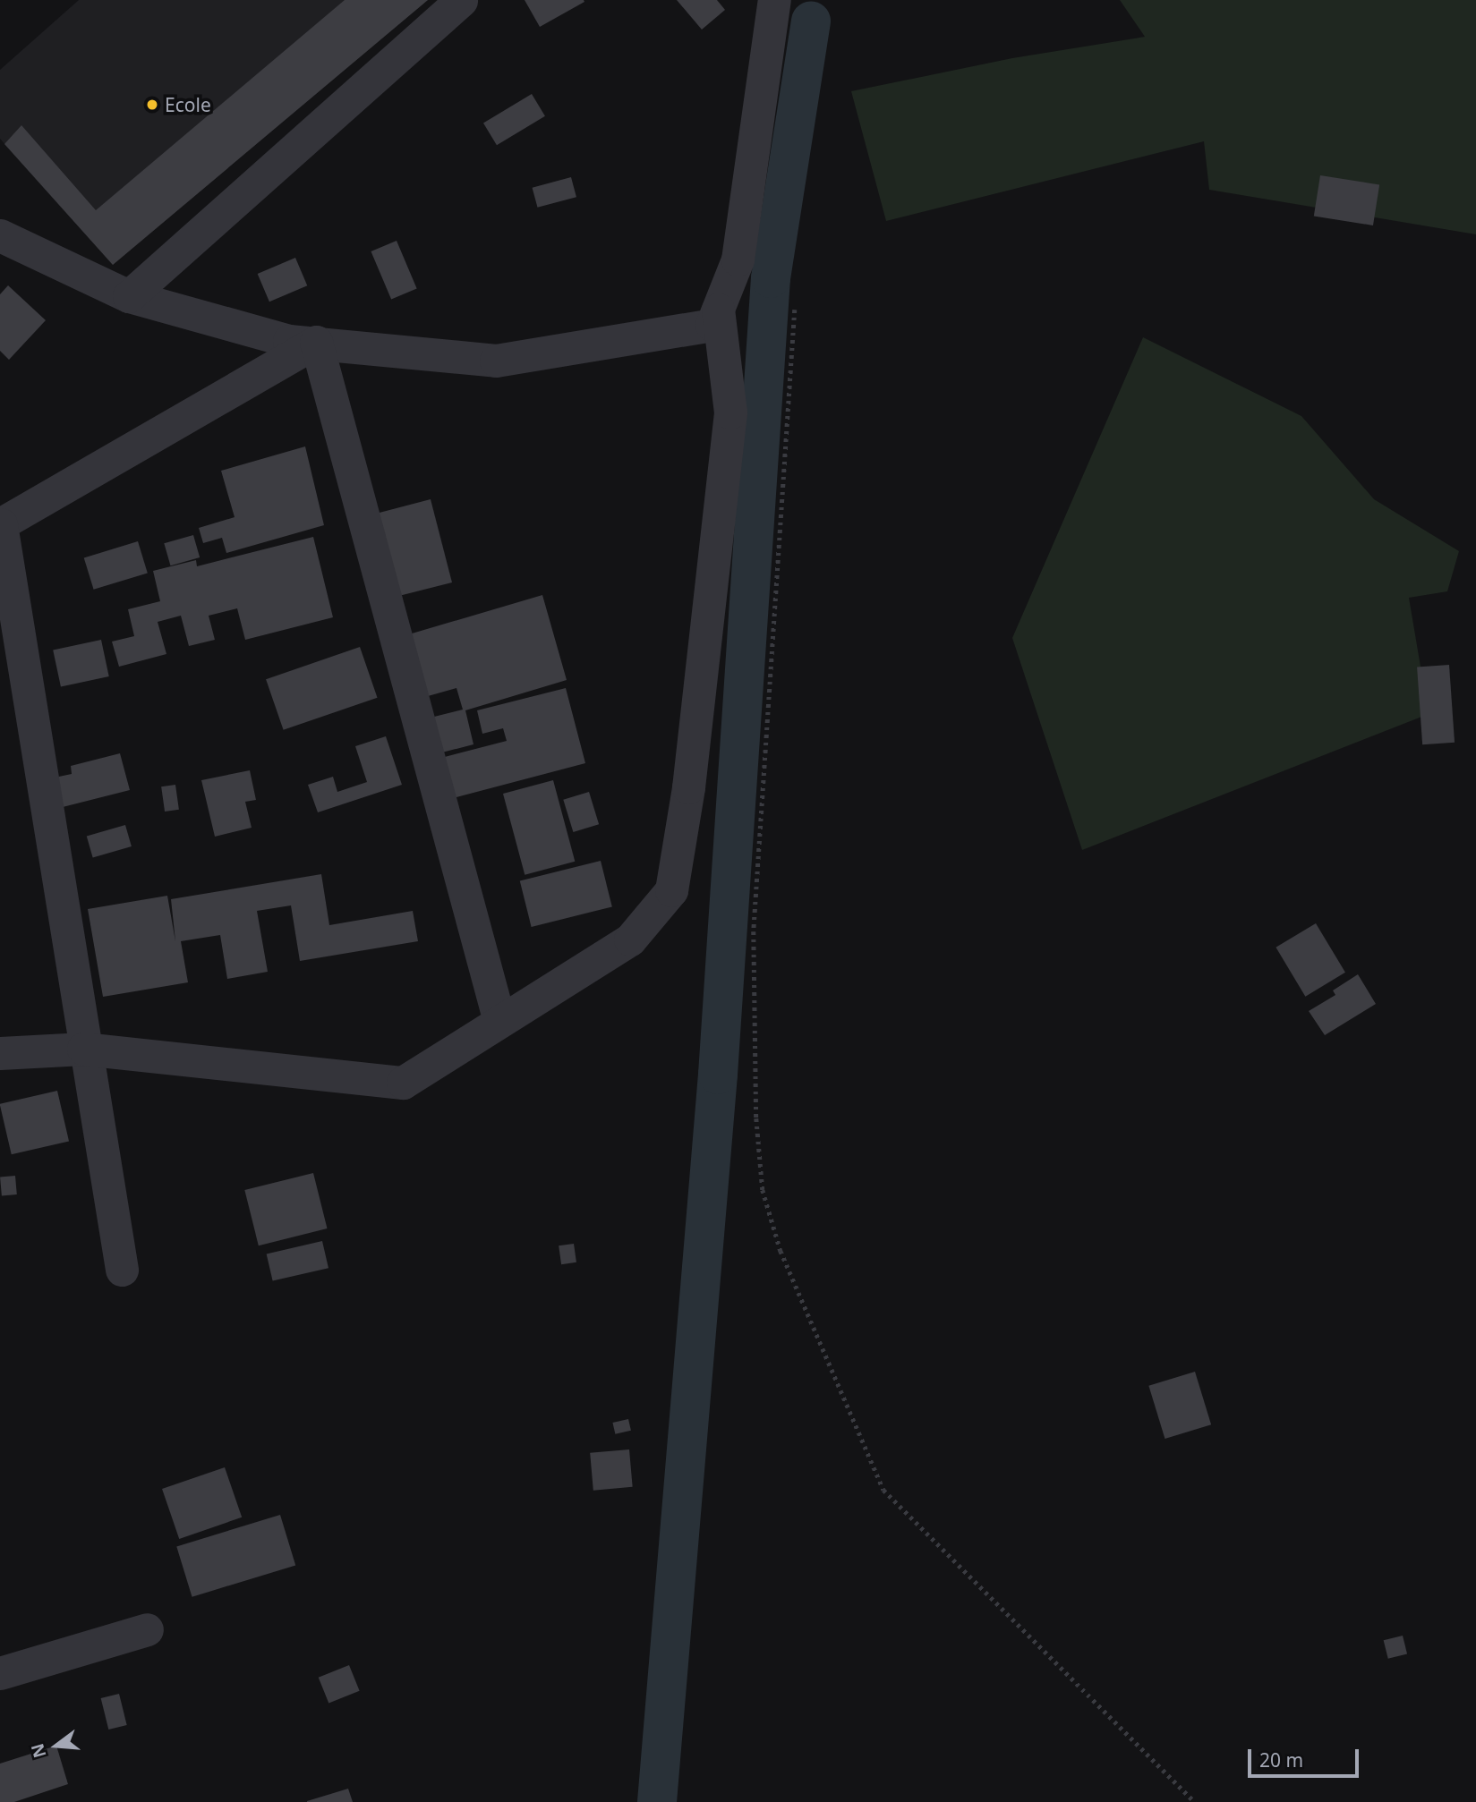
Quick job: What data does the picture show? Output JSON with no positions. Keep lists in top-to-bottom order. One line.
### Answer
{"places":["Ecole"],"scale_bar":"20 m","north":"left"}
